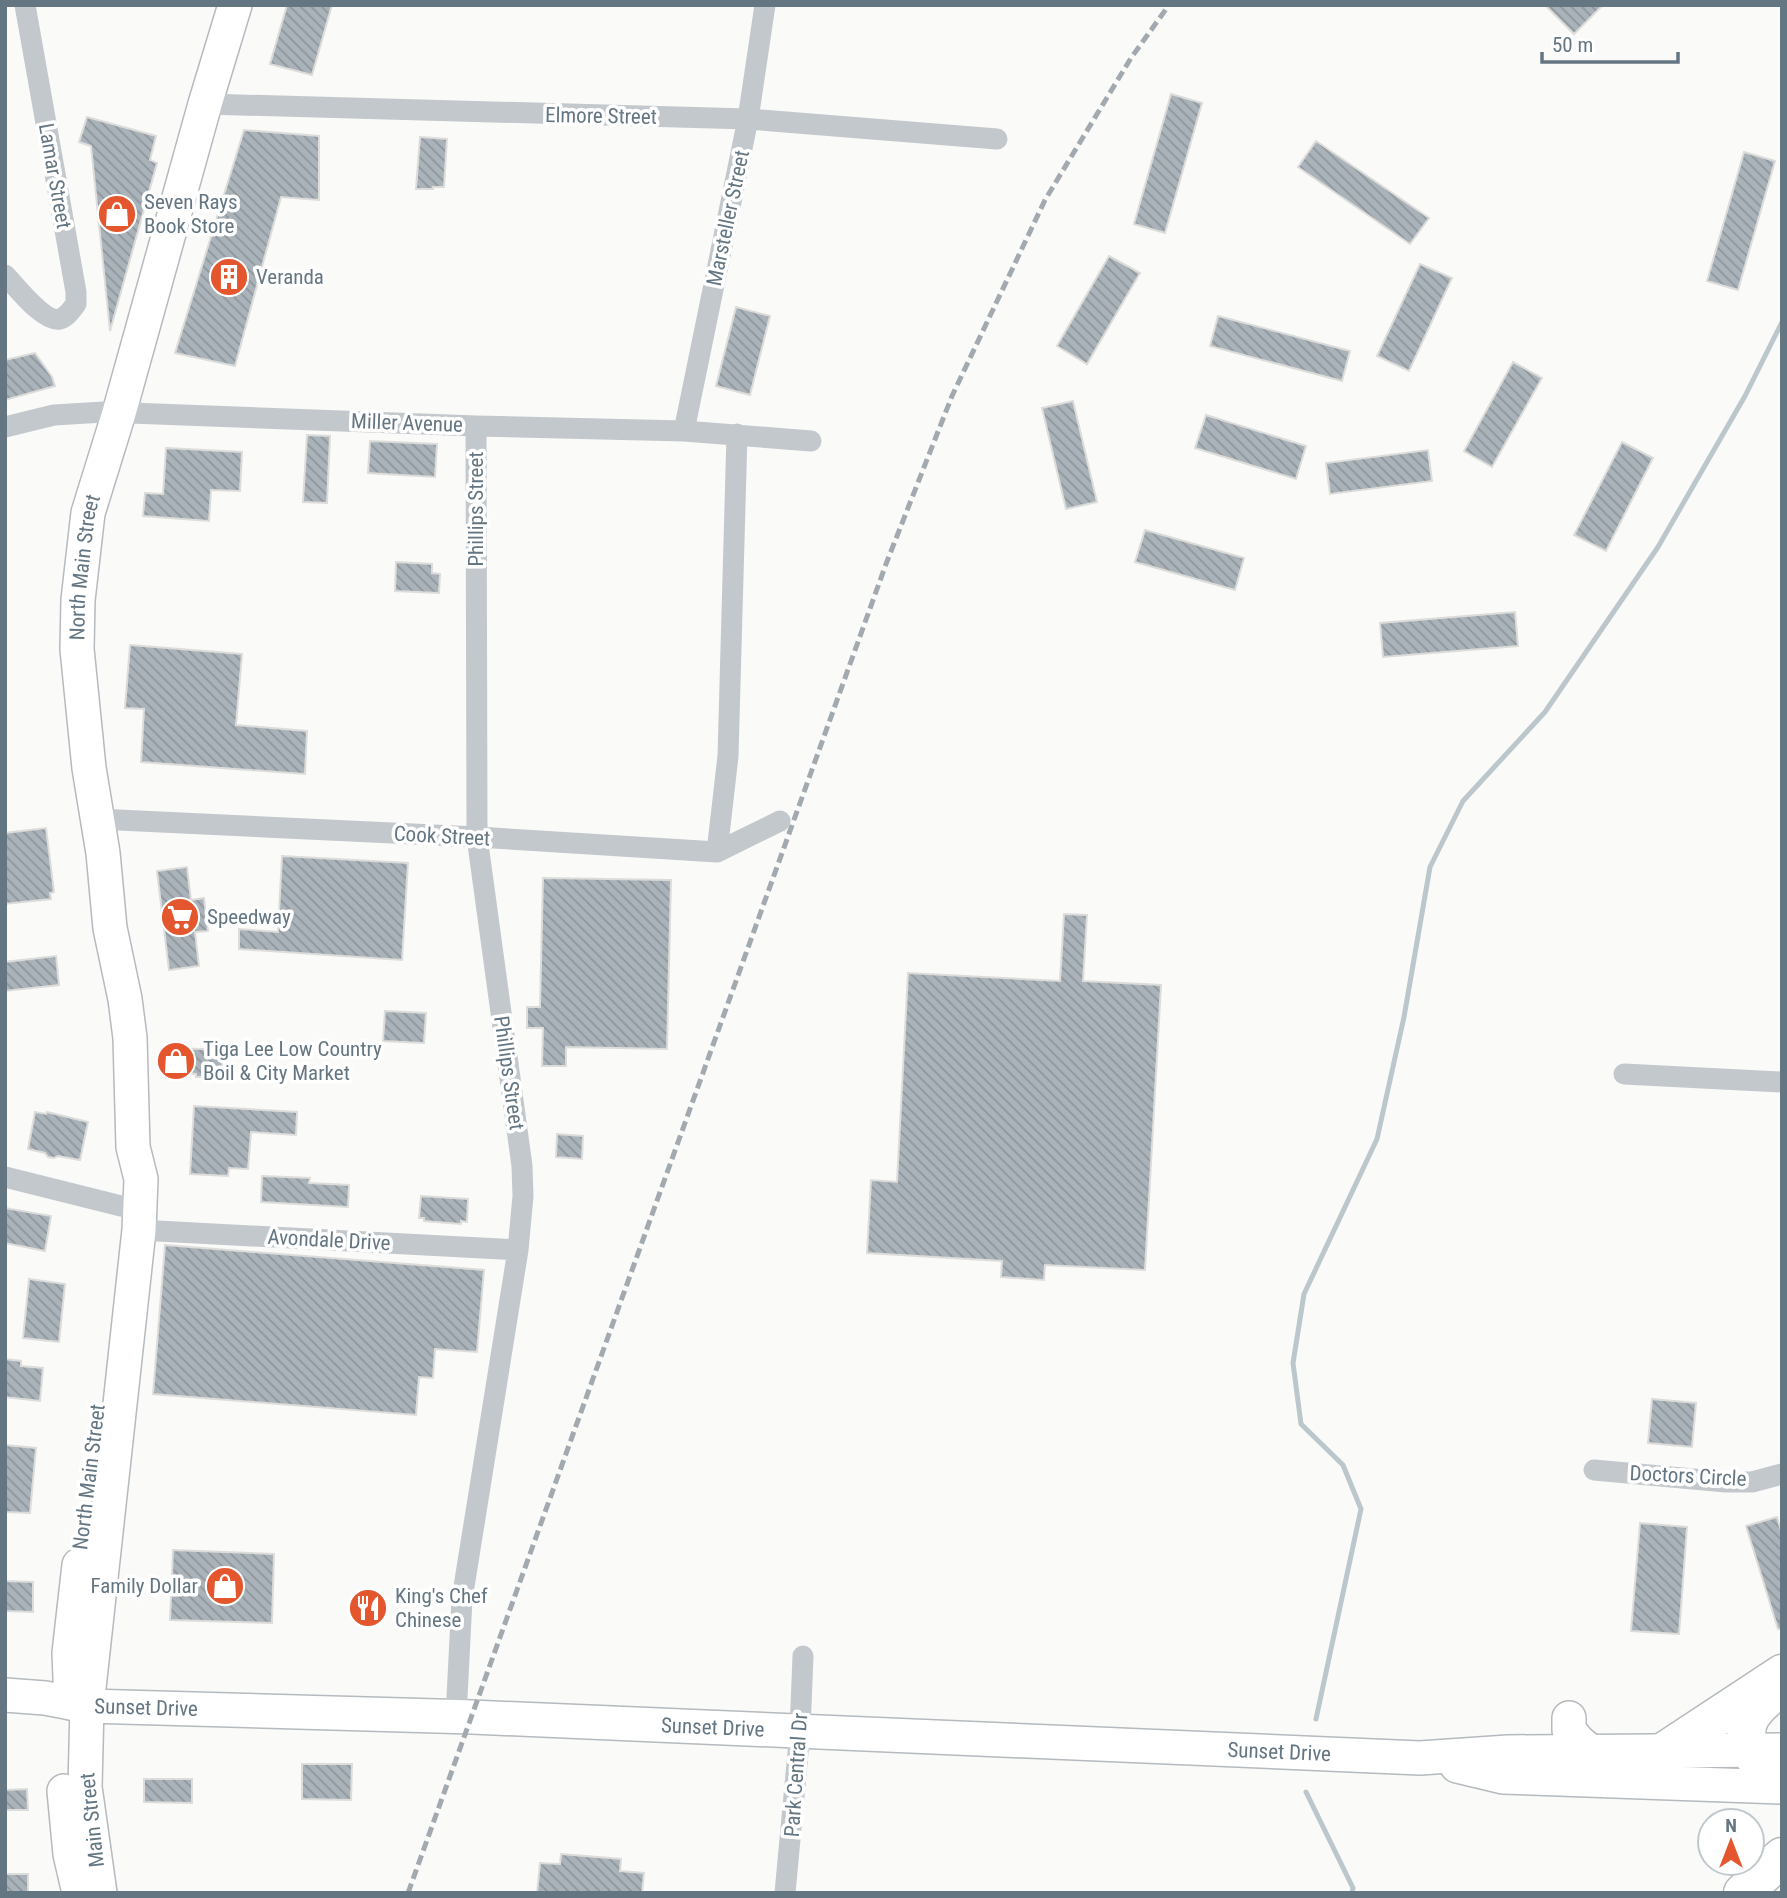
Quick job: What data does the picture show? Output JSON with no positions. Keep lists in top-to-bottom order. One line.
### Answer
{"streets":{"main road":["North Main Street","Sunset Drive","Main Street"],"street":["Elmore Street","Lamar Street","Marsteller Street","Miller Avenue","Phillips Street","Cook Street","Avondale Drive","Doctors Circle","Park Central Dr"]},"crossings":[["Elmore Street","Marsteller Street"],["Elmore Street","North Main Street"],["Marsteller Street","Miller Avenue"],["Miller Avenue","Phillips Street"],["Miller Avenue","North Main Street"],["Phillips Street","Cook Street"],["Phillips Street","Avondale Drive"],["Phillips Street","Sunset Drive"],["North Main Street","Cook Street"],["North Main Street","Avondale Drive"],["North Main Street","Sunset Drive"],["North Main Street","Main Street"],["Sunset Drive","Park Central Dr"],["Sunset Drive","Main Street"]],"places":{"shop":["Seven Rays Book Store","Tiga Lee Low Country Boil & City Market","Family Dollar"],"building":["Veranda"],"supermarket":["Speedway"],"restaurant":["King's Chef Chinese"]},"scale_bar":"50 m","north":"top"}
